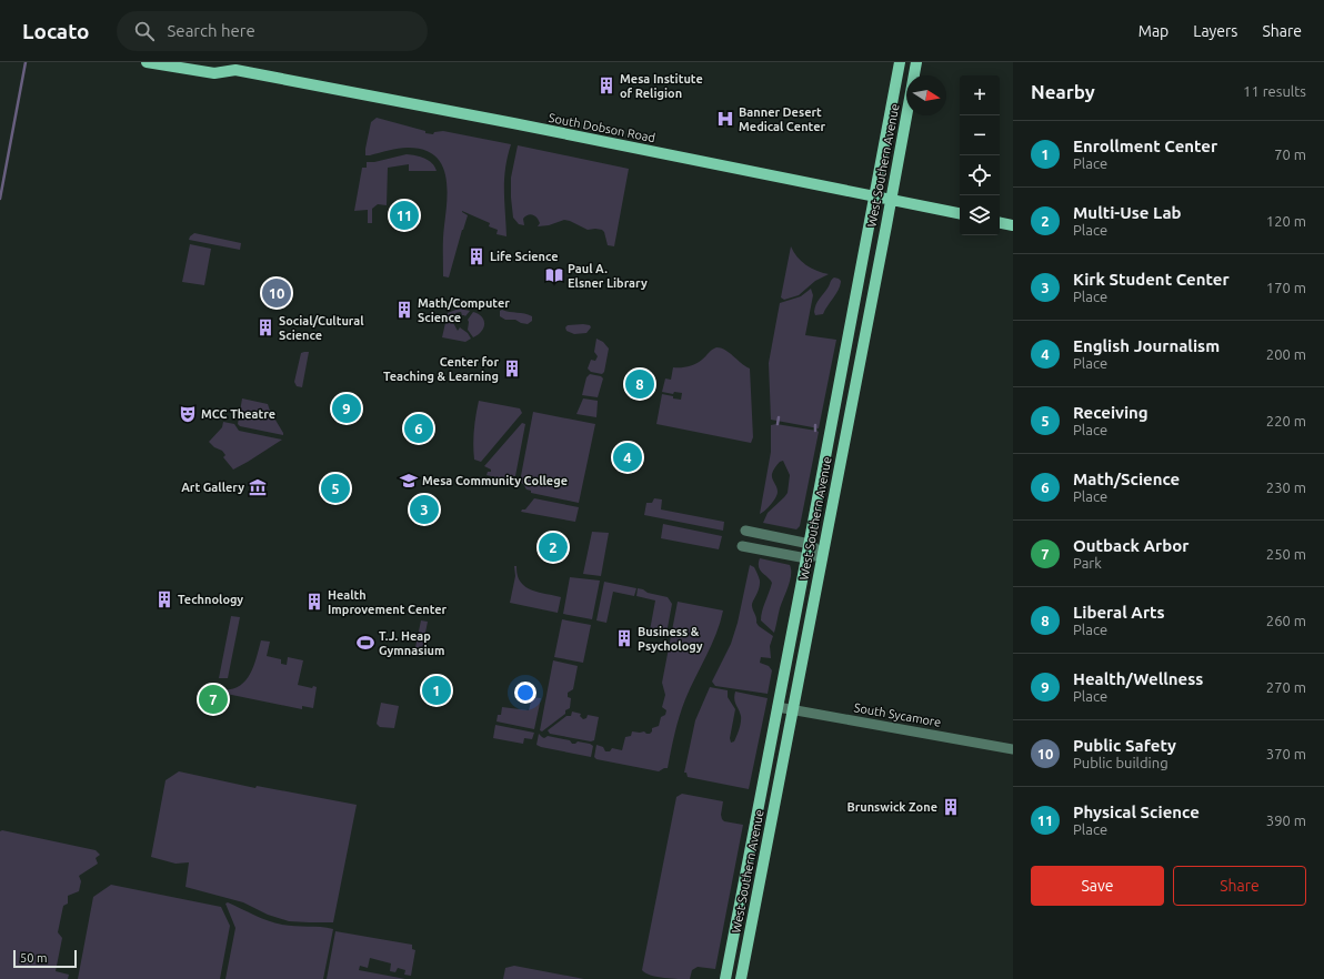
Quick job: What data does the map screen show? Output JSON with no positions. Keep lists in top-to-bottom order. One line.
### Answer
{"streets":{"main road":["South Dobson Road","West Southern Avenue"],"street":["South Sycamore"]},"crossings":[["South Dobson Road","West Southern Avenue"],["West Southern Avenue","South Sycamore"]],"places":{"building":["Mesa Institute of Religion","Life Science","Math/Computer Science","Social/Cultural Science","Center for Teaching & Learning","Technology","Health Improvement Center","Business & Psychology","Brunswick Zone"],"hospital":["Banner Desert Medical Center"],"library":["Paul A. Elsner Library"],"theatre":["MCC Theatre"],"school or university":["Mesa Community College"],"museum":["Art Gallery"],"sports":["T.J. Heap Gymnasium"]},"scale_bar":"50 m","north":"right","page":{"header":"Locato","search":"Search here","nav":["Map","Layers","Share"],"heading":["Nearby","11 results"],"map_buttons":["+","−"],"list":[{"mark":"1","name":"Enrollment Center","note":"Place","value":"70 m"},{"mark":"2","name":"Multi-Use Lab","note":"Place","value":"120 m"},{"mark":"3","name":"Kirk Student Center","note":"Place","value":"170 m"},{"mark":"4","name":"English Journalism","note":"Place","value":"200 m"},{"mark":"5","name":"Receiving","note":"Place","value":"220 m"},{"mark":"6","name":"Math/Science","note":"Place","value":"230 m"},{"mark":"7","name":"Outback Arbor","note":"Park","value":"250 m"},{"mark":"8","name":"Liberal Arts","note":"Place","value":"260 m"},{"mark":"9","name":"Health/Wellness","note":"Place","value":"270 m"},{"mark":"10","name":"Public Safety","note":"Public building","value":"370 m"},{"mark":"11","name":"Physical Science","note":"Place","value":"390 m"}],"pins":["11","10","8","9","6","4","5","3","2","1","7"],"buttons":["Save","Share"],"scale":"50 m"}}
